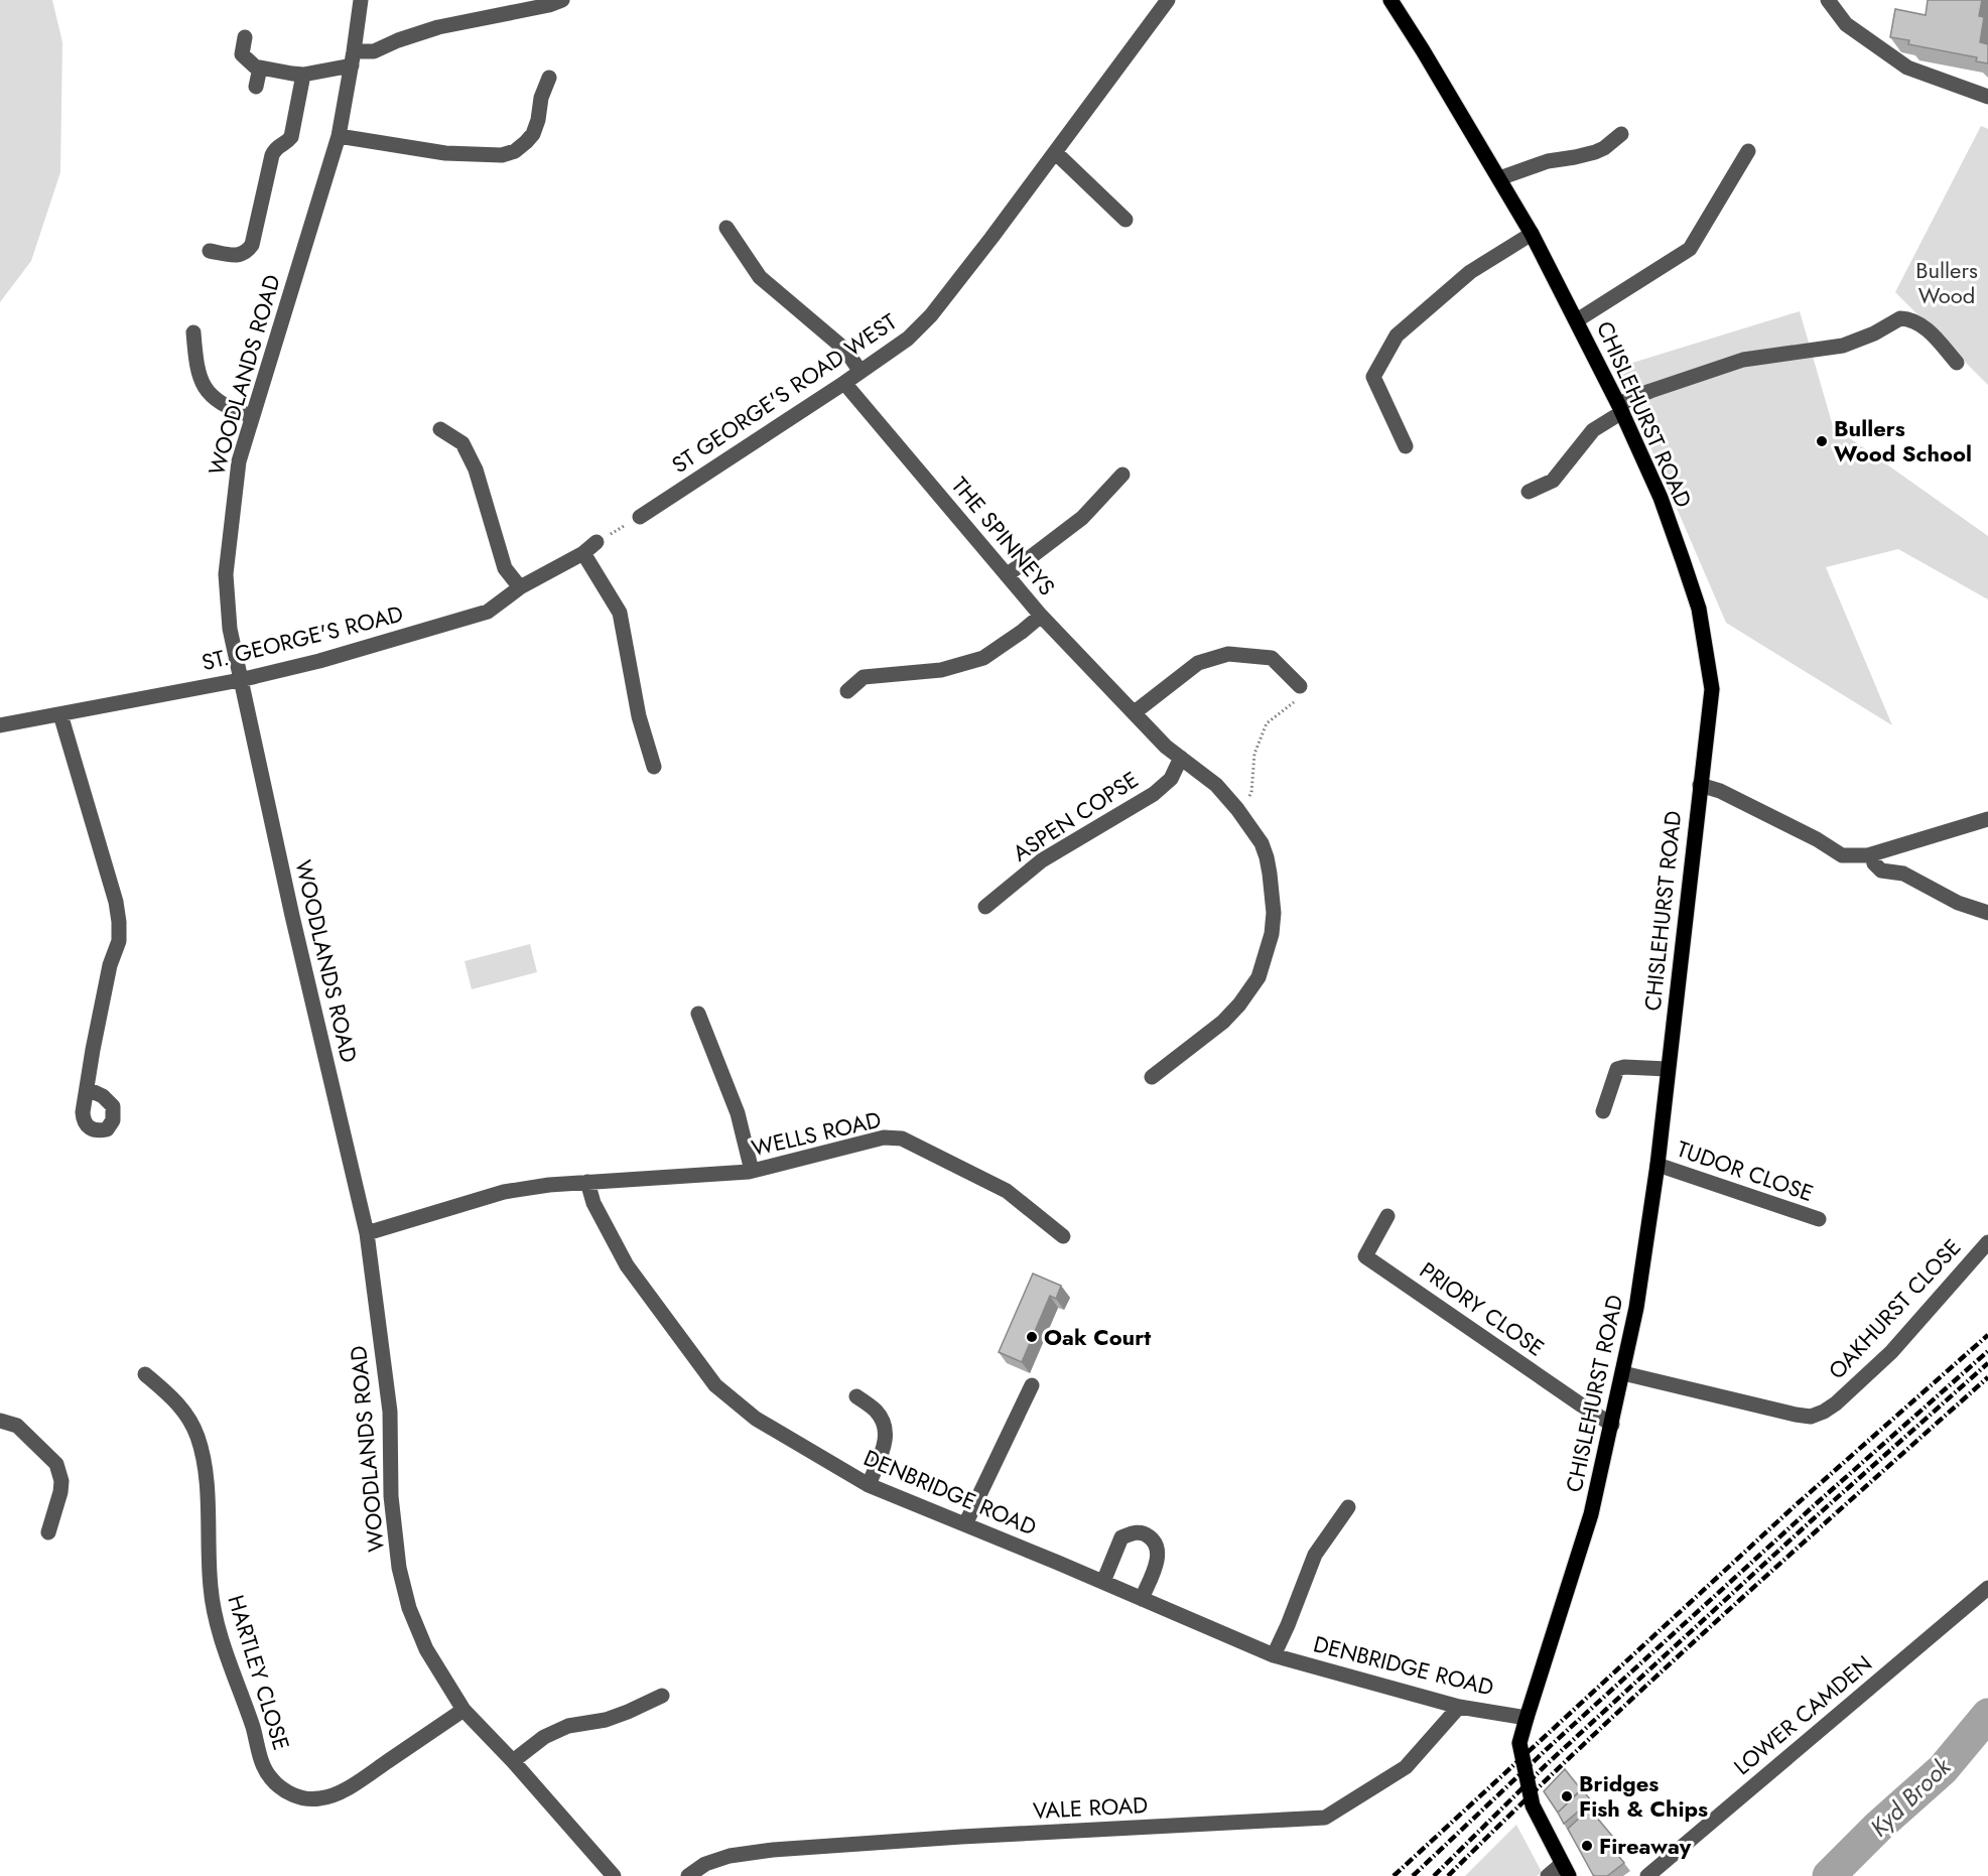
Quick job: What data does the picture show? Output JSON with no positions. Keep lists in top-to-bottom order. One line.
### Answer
{"streets":{"main road":["CHISLEHURST ROAD"],"street":["WOODLANDS ROAD","ST GEORGE'S ROAD WEST","THE SPINNEYS","ST. GEORGE'S ROAD","ASPEN COPSE","WELLS ROAD","TUDOR CLOSE","PRIORY CLOSE","OAKHURST CLOSE","DENBRIDGE ROAD","HARTLEY CLOSE","LOWER CAMDEN","VALE ROAD"]},"crossings":[["WOODLANDS ROAD","ST. GEORGE'S ROAD"],["WOODLANDS ROAD","HARTLEY CLOSE"],["ST GEORGE'S ROAD WEST","THE SPINNEYS"],["CHISLEHURST ROAD","TUDOR CLOSE"],["CHISLEHURST ROAD","PRIORY CLOSE"],["CHISLEHURST ROAD","OAKHURST CLOSE"],["CHISLEHURST ROAD","DENBRIDGE ROAD"],["THE SPINNEYS","ASPEN COPSE"],["WELLS ROAD","DENBRIDGE ROAD"],["DENBRIDGE ROAD","VALE ROAD"]],"water":["Kyd Brook"],"parks":["Bullers Wood"],"places":["Bullers Wood School","Oak Court","Bridges Fish & Chips","Fireaway"]}
